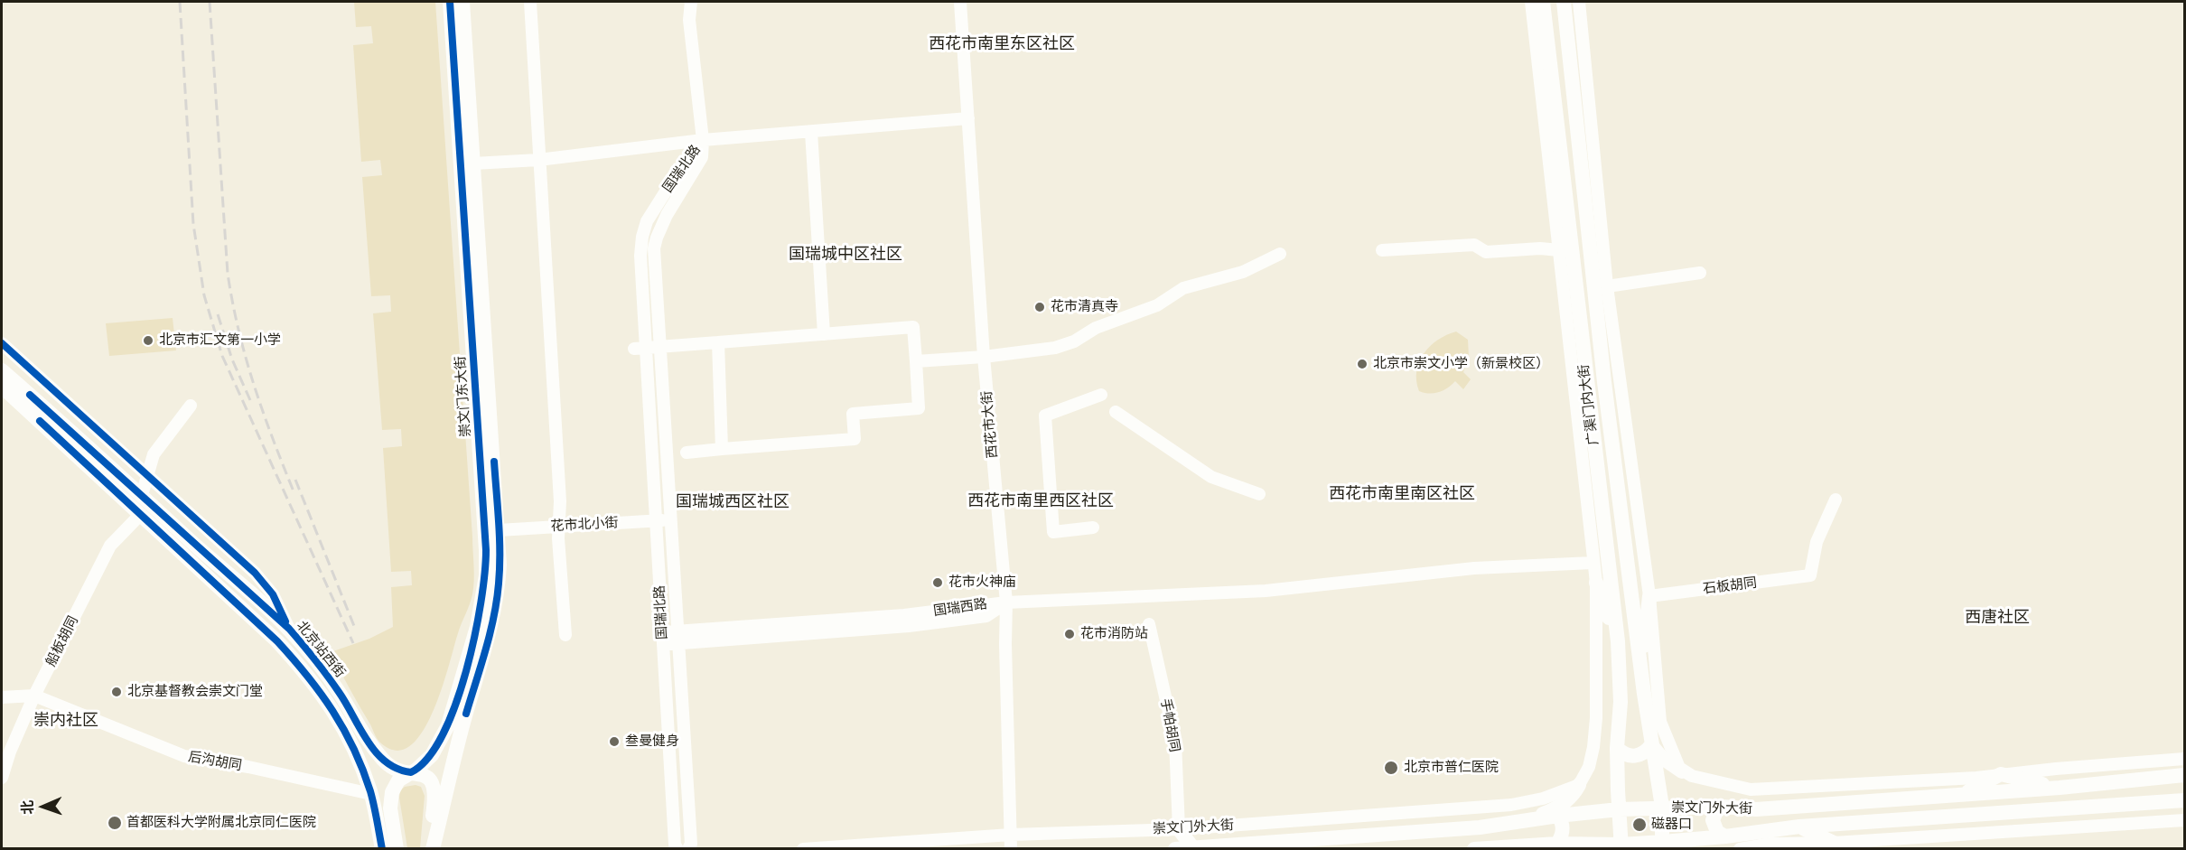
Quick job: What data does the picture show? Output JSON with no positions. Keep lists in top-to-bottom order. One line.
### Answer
{"streets":{"main road":["崇文门东大街","广渠门内大街","北京站西街","崇文门外大街"],"street":["国瑞北路","西花市大街","花市北小街","石板胡同","国瑞西路","船板胡同","手帕胡同","后沟胡同"]},"crossings":[["国瑞北路","花市北小街"],["国瑞北路","国瑞西路"],["崇文门东大街","花市北小街"],["崇文门东大街","北京站西街"],["广渠门内大街","崇文门外大街"],["西花市大街","国瑞西路"],["西花市大街","崇文门外大街"],["船板胡同","北京站西街"],["船板胡同","后沟胡同"],["北京站西街","后沟胡同"],["手帕胡同","崇文门外大街"]],"districts":["西花市南里东区社区","国瑞城中区社区","西花市南里南区社区","西花市南里西区社区","国瑞城西区社区","西唐社区","崇内社区"],"places":["花市清真寺","北京市汇文第一小学","北京市崇文小学（新景校区）","花市火神庙","花市消防站","北京基督教会崇文门堂","叁曼健身","北京市普仁医院","首都医科大学附属北京同仁医院","磁器口"],"north":"left"}
